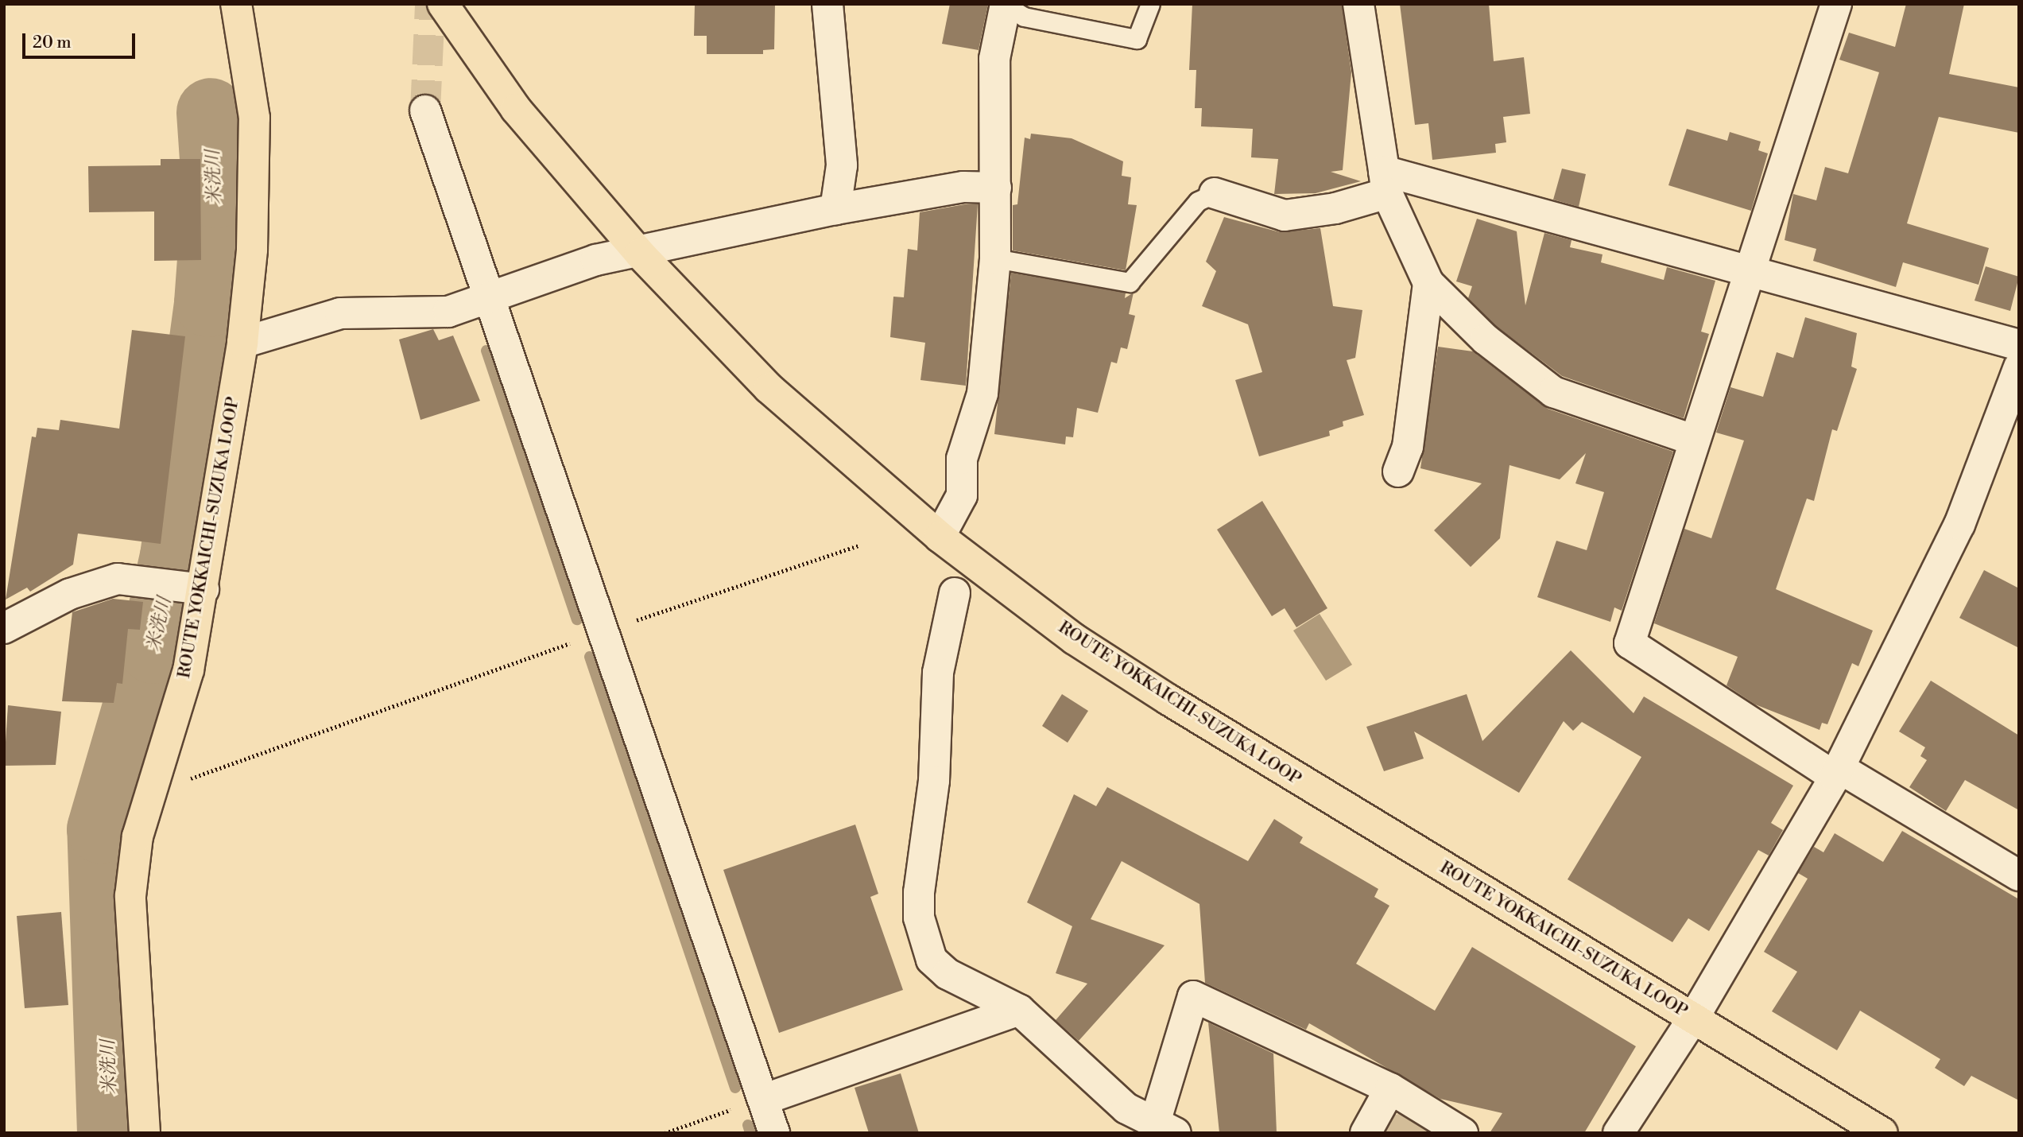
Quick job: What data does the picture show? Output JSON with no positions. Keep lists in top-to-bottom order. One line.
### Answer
{"streets":{"main road":["ROUTE YOKKAICHI-SUZUKA LOOP"]},"water":["米洗川"],"scale_bar":"20 m"}
